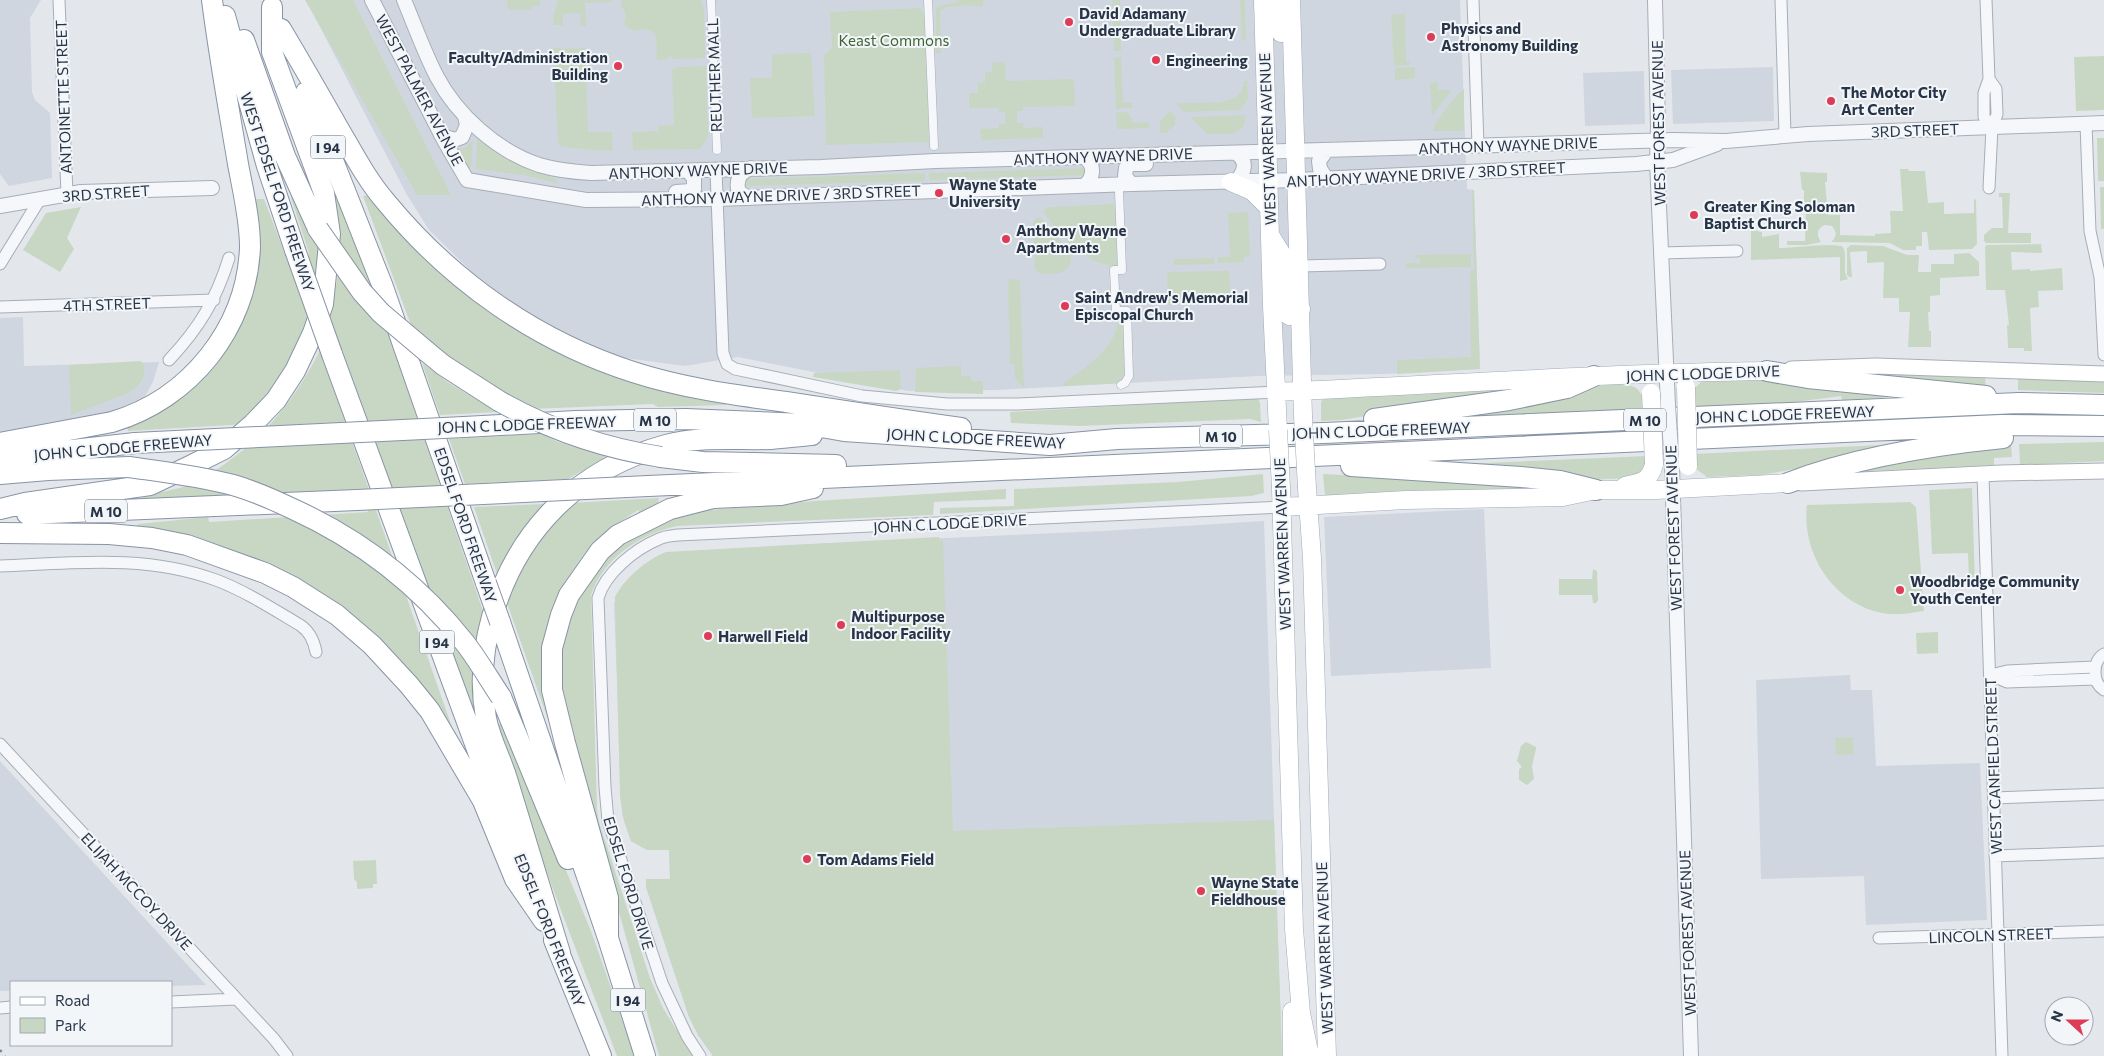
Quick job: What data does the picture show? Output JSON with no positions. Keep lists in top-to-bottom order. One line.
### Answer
{"streets":{"highway":["I 94","WEST EDSEL FORD FREEWAY","JOHN C LODGE FREEWAY","M 10","EDSEL FORD FREEWAY"],"main road":["WEST WARREN AVENUE","JOHN C LODGE DRIVE"],"street":["REUTHER MALL","WEST PALMER AVENUE","ANTOINETTE STREET","WEST FOREST AVENUE","3RD STREET","ANTHONY WAYNE DRIVE","ANTHONY WAYNE DRIVE / 3RD STREET","4TH STREET","WEST CANFIELD STREET","EDSEL FORD DRIVE","ELIJAH MCCOY DRIVE","LINCOLN STREET"]},"crossings":[["WEST PALMER AVENUE","ANTHONY WAYNE DRIVE"],["WEST PALMER AVENUE","ANTHONY WAYNE DRIVE / 3RD STREET"],["ANTOINETTE STREET","3RD STREET"],["WEST FOREST AVENUE","3RD STREET"],["WEST FOREST AVENUE","ANTHONY WAYNE DRIVE"],["WEST FOREST AVENUE","JOHN C LODGE DRIVE"],["3RD STREET","ANTHONY WAYNE DRIVE"],["3RD STREET","ANTHONY WAYNE DRIVE / 3RD STREET"],["WEST WARREN AVENUE","ANTHONY WAYNE DRIVE"],["WEST WARREN AVENUE","ANTHONY WAYNE DRIVE / 3RD STREET"],["WEST WARREN AVENUE","JOHN C LODGE DRIVE"],["WEST EDSEL FORD FREEWAY","EDSEL FORD FREEWAY"],["JOHN C LODGE DRIVE","EDSEL FORD DRIVE"],["WEST CANFIELD STREET","LINCOLN STREET"]],"parks":["Keast Commons"],"places":["David Adamany Undergraduate Library","Physics and Astronomy Building","Engineering","Faculty/Administration Building","The Motor City Art Center","Wayne State University","Greater King Soloman Baptist Church","Anthony Wayne Apartments","Saint Andrew's Memorial Episcopal Church","Woodbridge Community Youth Center","Multipurpose Indoor Facility","Harwell Field","Tom Adams Field","Wayne State Fieldhouse"],"legend":["Road","Park"],"north":"left"}
